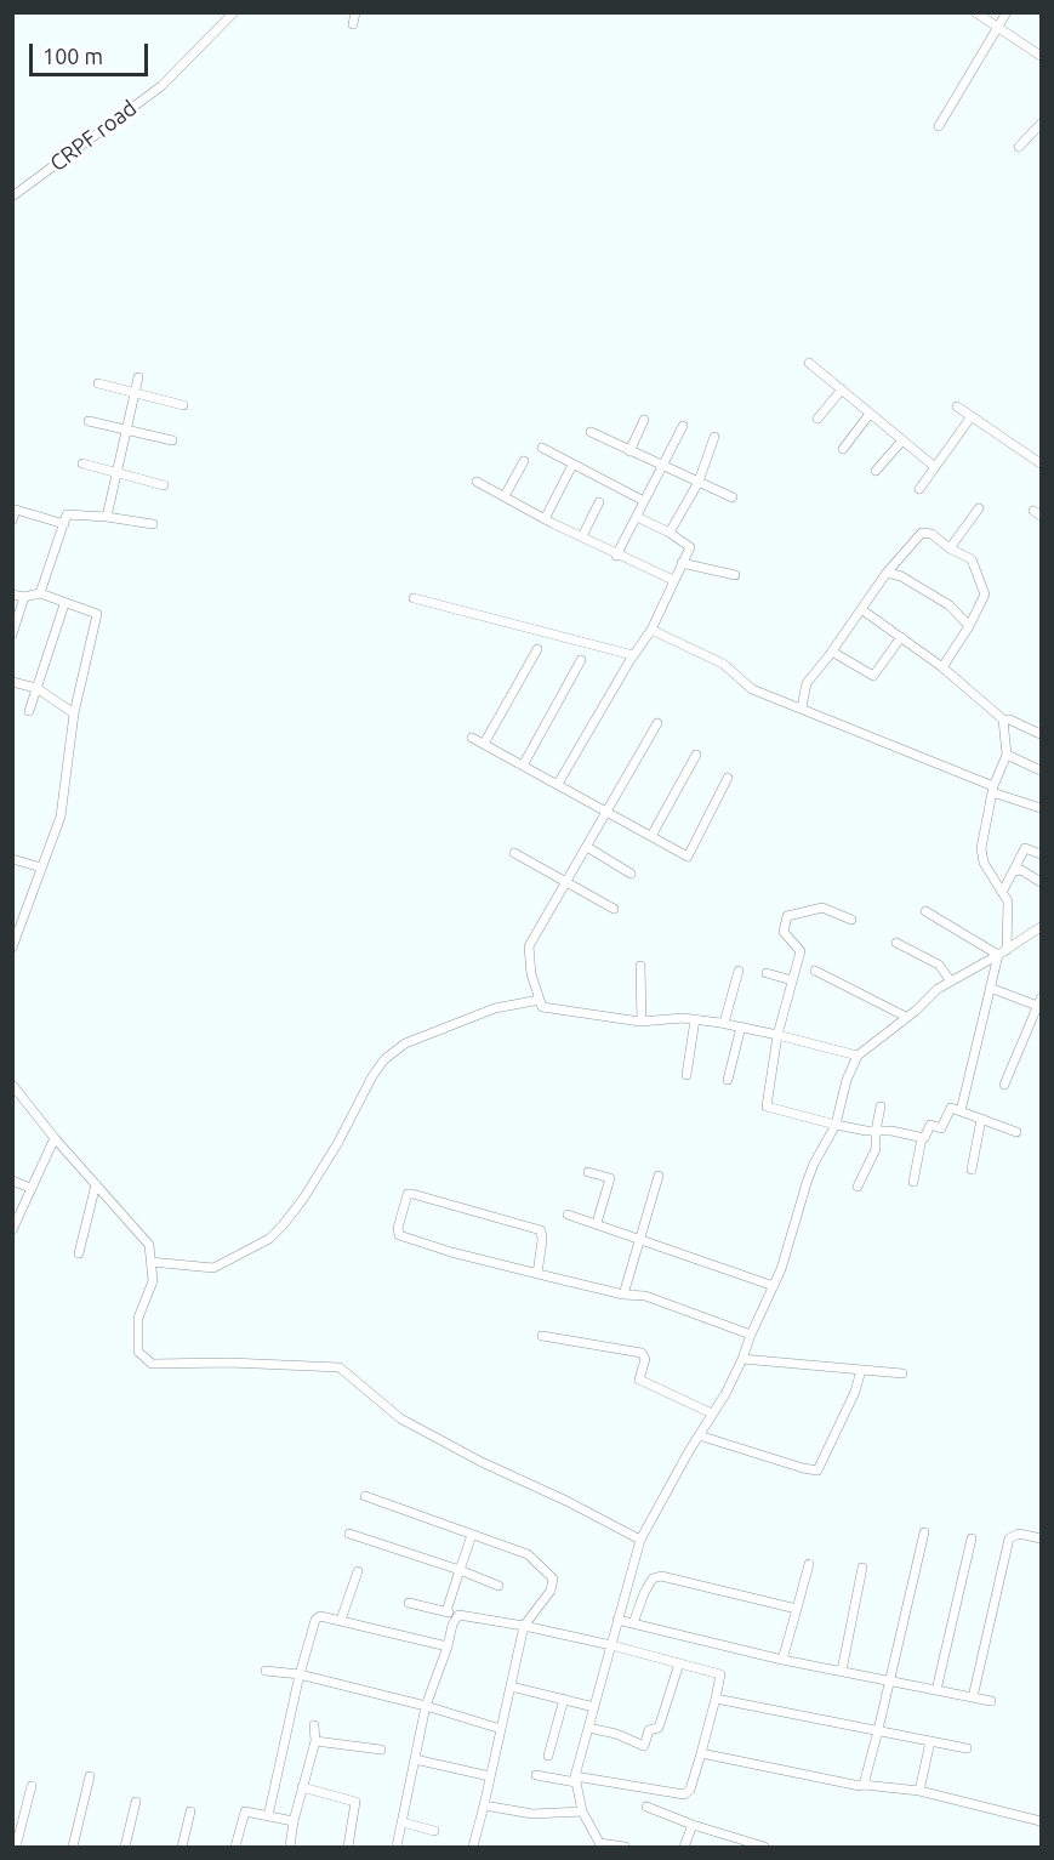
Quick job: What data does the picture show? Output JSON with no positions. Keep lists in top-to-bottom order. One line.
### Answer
{"streets":{"street":["CRPF road"]},"scale_bar":"100 m"}
